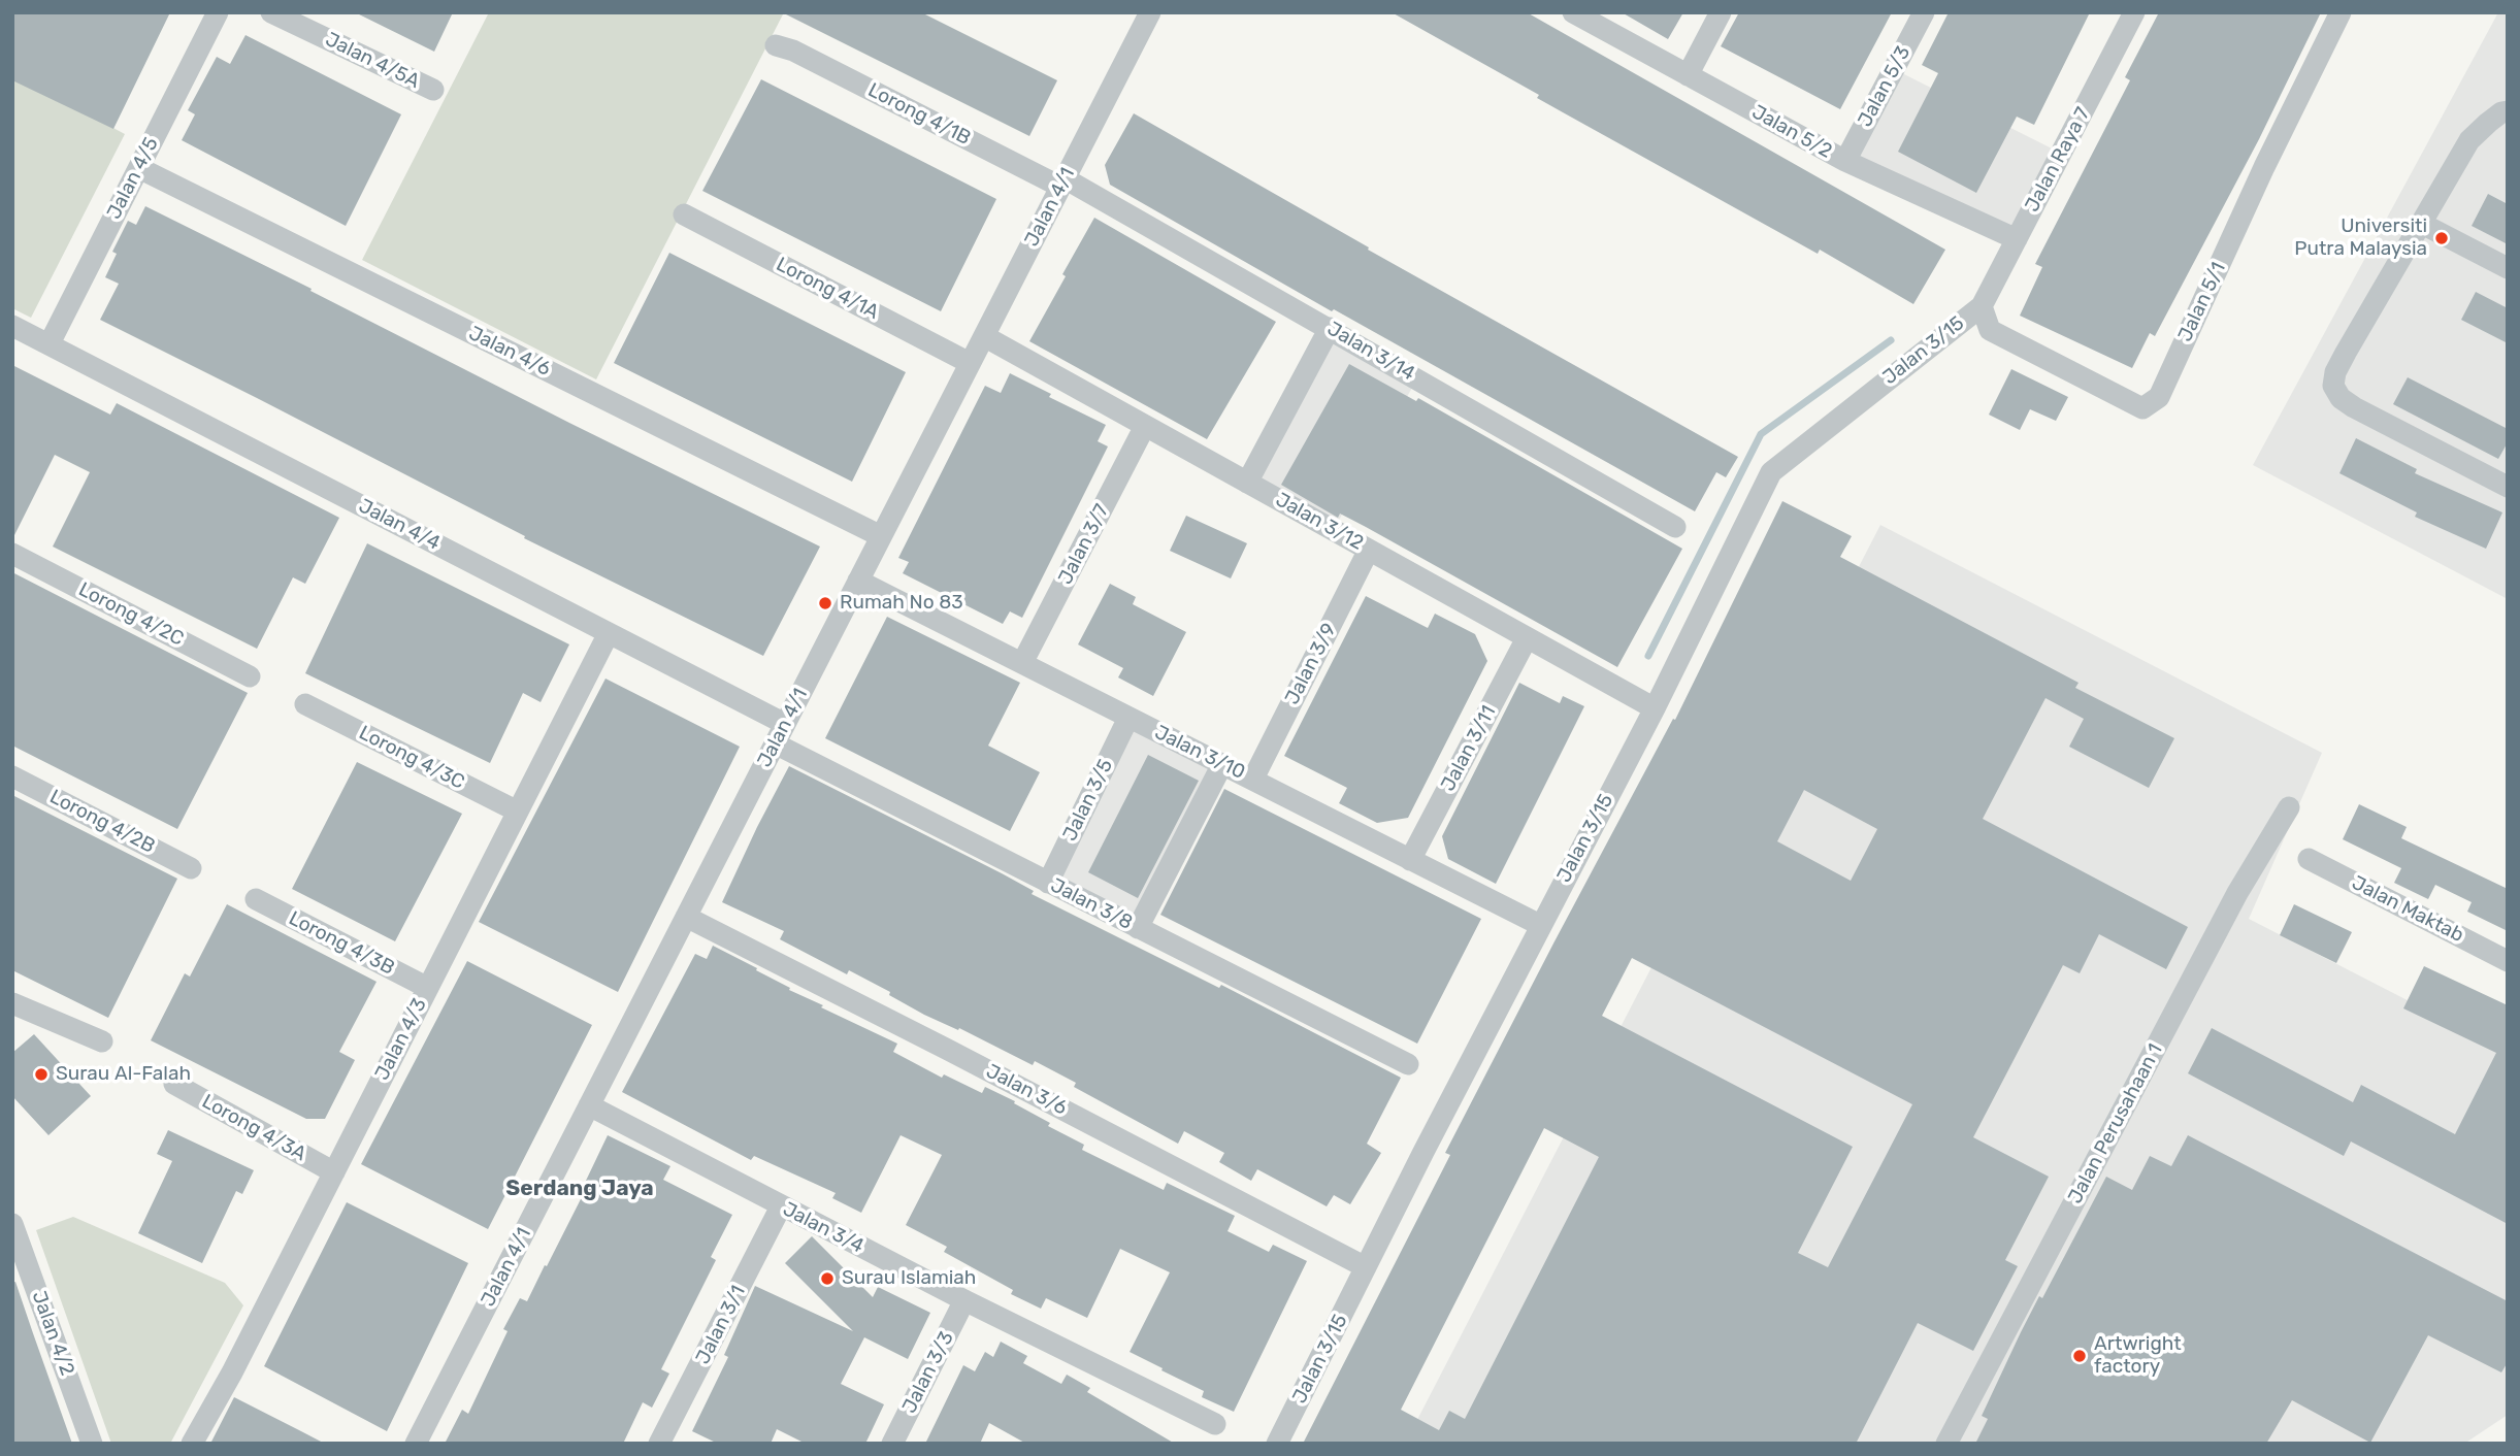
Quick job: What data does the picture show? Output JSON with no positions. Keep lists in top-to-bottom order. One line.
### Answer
{"streets":{"street":["Jalan 4/5A","Jalan 5/3","Lorong 4/1B","Jalan 5/2","Jalan Raya 7","Jalan 4/5","Jalan 4/1","Lorong 4/1A","Jalan 5/1","Jalan 3/15","Jalan 4/6","Jalan 3/14","Jalan 3/12","Jalan 4/4","Jalan 3/7","Lorong 4/2C","Jalan 3/9","Jalan 3/11","Jalan 3/10","Lorong 4/3C","Jalan 3/5","Lorong 4/2B","Jalan 3/8","Jalan Maktab","Lorong 4/3B","Jalan 4/3","Jalan 3/6","Jalan Perusahaan 1","Lorong 4/3A","Jalan 3/4","Jalan 3/1","Jalan 4/2","Jalan 3/3"]},"crossings":[["Jalan 5/3","Jalan 5/2"],["Lorong 4/1B","Jalan 4/1"],["Lorong 4/1B","Jalan 3/14"],["Jalan 5/2","Jalan Raya 7"],["Jalan Raya 7","Jalan 5/1"],["Jalan Raya 7","Jalan 3/15"],["Jalan 4/5","Jalan 4/6"],["Jalan 4/5","Jalan 4/4"],["Jalan 4/1","Lorong 4/1A"],["Jalan 4/1","Jalan 4/6"],["Jalan 4/1","Jalan 3/14"],["Jalan 4/1","Jalan 3/12"],["Jalan 4/1","Jalan 4/4"],["Jalan 4/1","Jalan 3/10"],["Jalan 4/1","Jalan 3/8"],["Jalan 4/1","Jalan 3/6"],["Jalan 4/1","Jalan 3/4"],["Jalan 5/1","Jalan 3/15"],["Jalan 3/15","Jalan 3/12"],["Jalan 3/15","Jalan 3/10"],["Jalan 3/15","Jalan 3/6"],["Jalan 3/12","Jalan 3/7"],["Jalan 3/12","Jalan 3/9"],["Jalan 3/12","Jalan 3/11"],["Jalan 4/4","Jalan 3/8"],["Jalan 4/4","Jalan 4/3"],["Jalan 3/7","Jalan 3/10"],["Jalan 3/9","Jalan 3/10"],["Jalan 3/11","Jalan 3/10"],["Jalan 3/10","Jalan 3/5"],["Lorong 4/3C","Jalan 4/3"],["Jalan 3/5","Jalan 3/8"],["Lorong 4/3B","Jalan 4/3"],["Jalan 4/3","Lorong 4/3A"],["Jalan 3/4","Jalan 3/1"],["Jalan 3/4","Jalan 3/3"]],"districts":["Serdang Jaya"],"places":["Universiti Putra Malaysia","Rumah No 83","Surau Al-Falah","Surau Islamiah","Artwright factory"]}
